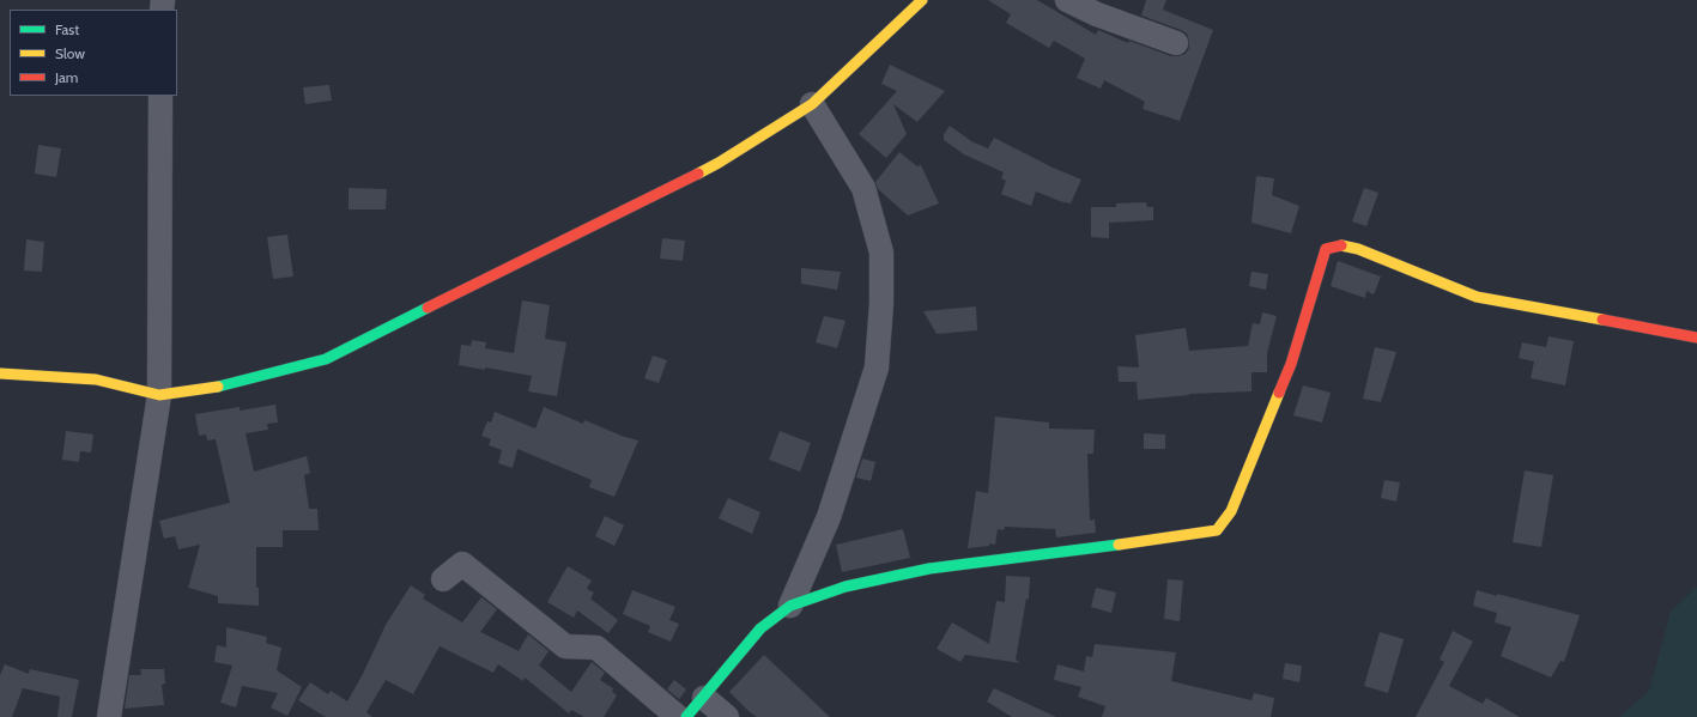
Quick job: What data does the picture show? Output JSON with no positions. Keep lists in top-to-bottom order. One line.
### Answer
{"legend":["Fast","Slow","Jam"]}
